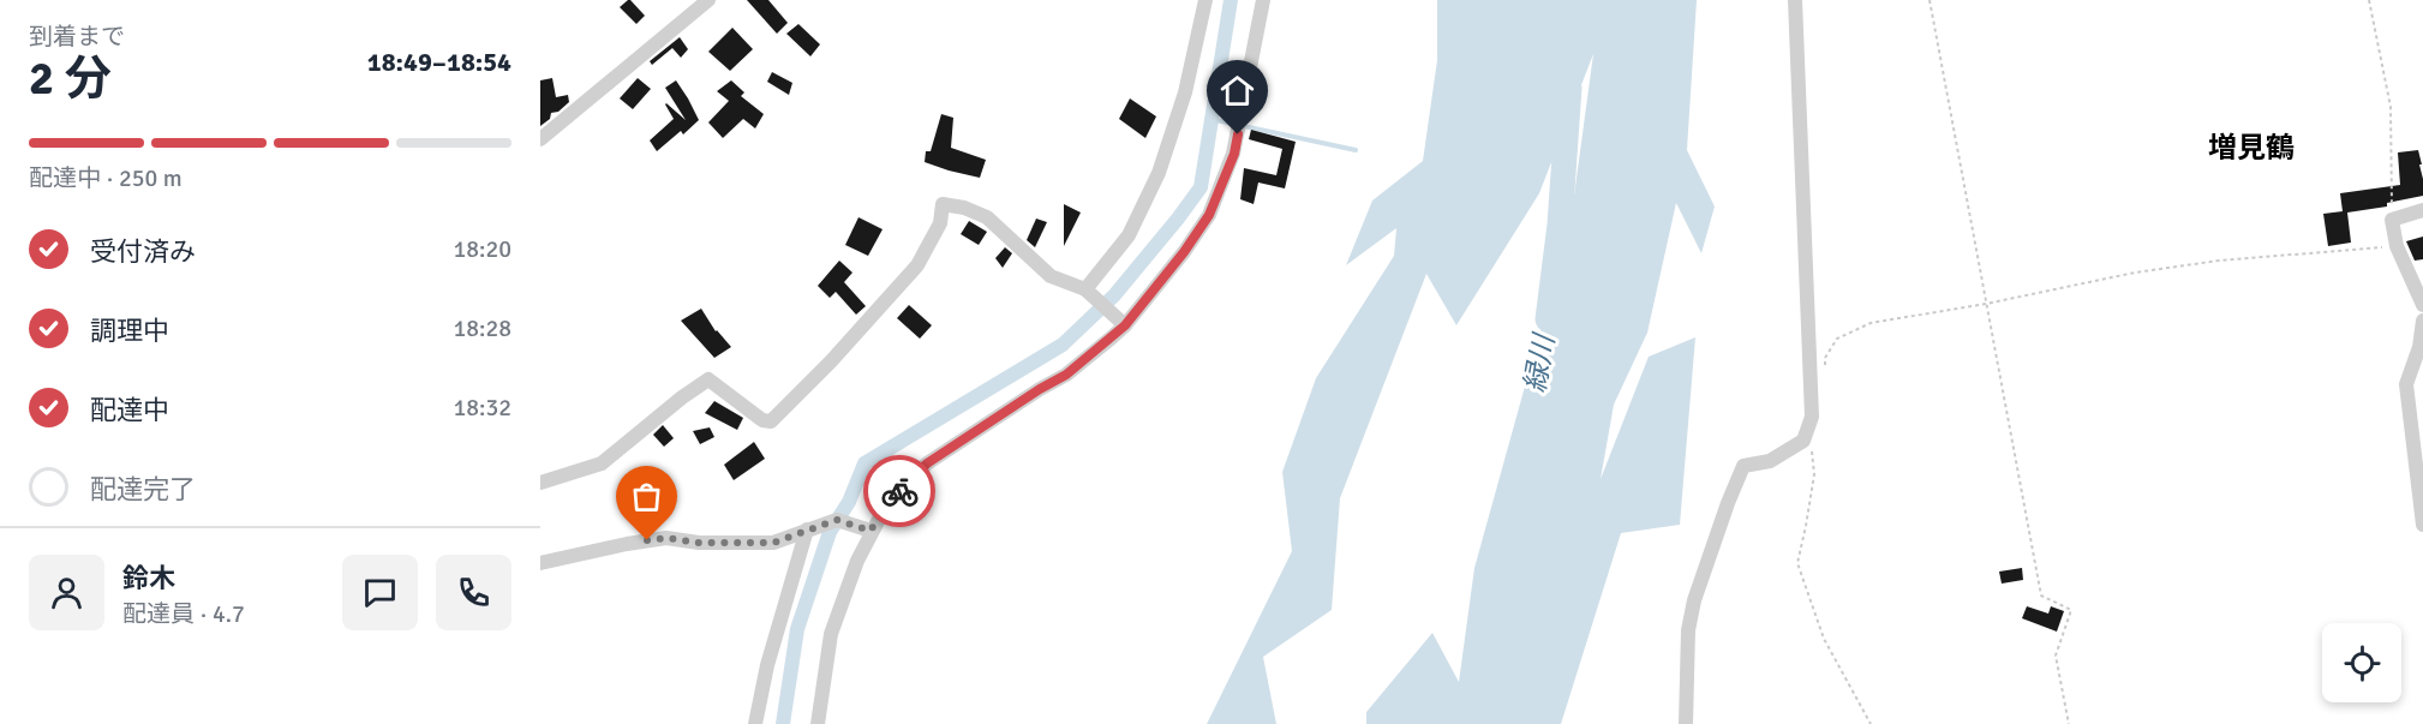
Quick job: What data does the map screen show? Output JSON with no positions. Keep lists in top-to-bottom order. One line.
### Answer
{"districts":["増見鶴"],"water":["緑川"],"page":{"heading":["2 分","到着まで","18:49–18:54"],"panel":["鈴木","配達員 · 4.7"],"bar":"配達中 · 250 m","list":[["受付済み","18:20"],["調理中","18:28"],["配達中","18:32"],"配達完了"]}}
